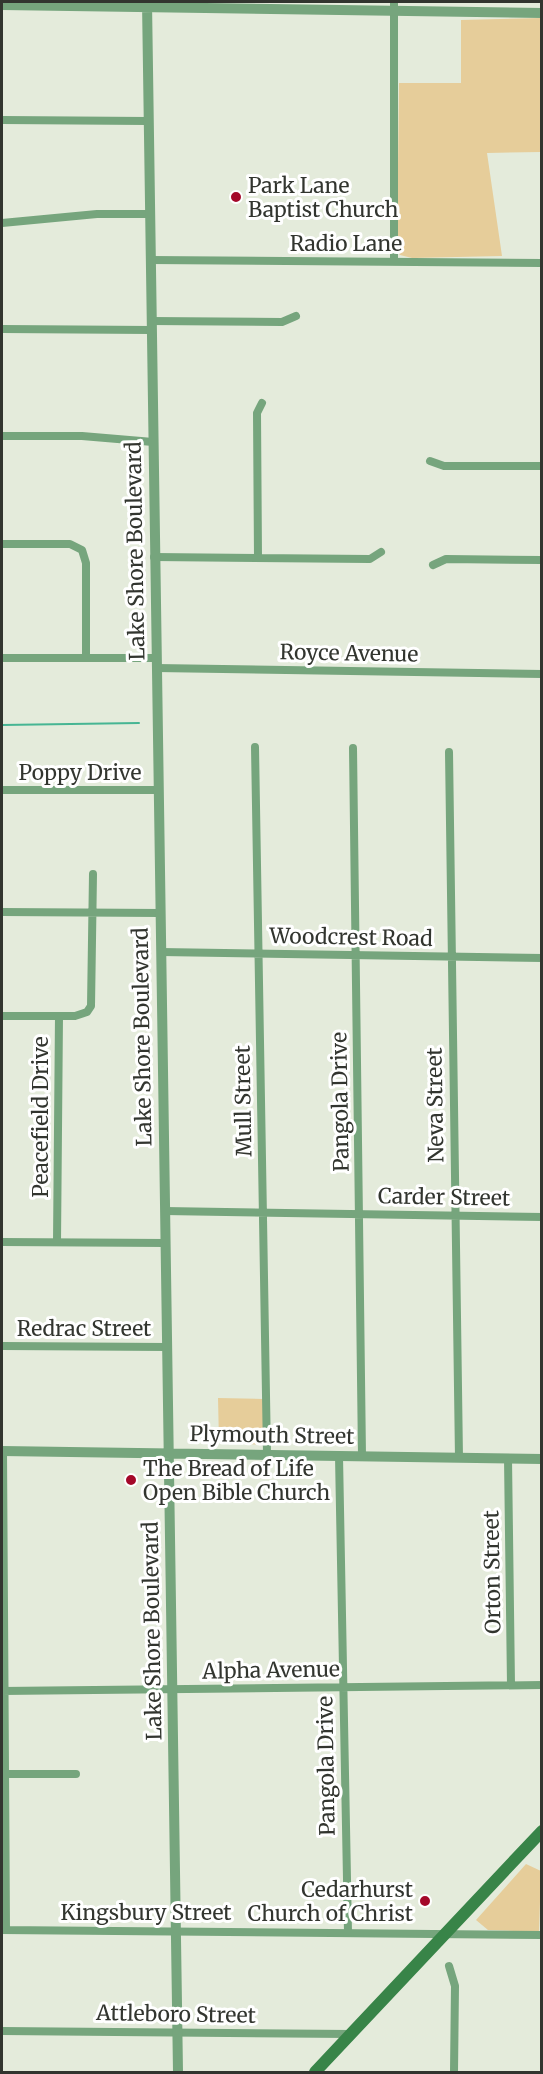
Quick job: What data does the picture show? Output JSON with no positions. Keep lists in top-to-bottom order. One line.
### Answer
{"streets":{"street":["Radio Lane","Lake Shore Boulevard","Royce Avenue","Poppy Drive","Woodcrest Road","Mull Street","Pangola Drive","Neva Street","Peacefield Drive","Carder Street","Redrac Street","Plymouth Street","Orton Street","Alpha Avenue","Kingsbury Street","Attleboro Street"]},"crossings":[["Radio Lane","Lake Shore Boulevard"],["Lake Shore Boulevard","Royce Avenue"],["Lake Shore Boulevard","Poppy Drive"],["Lake Shore Boulevard","Woodcrest Road"],["Lake Shore Boulevard","Carder Street"],["Lake Shore Boulevard","Redrac Street"],["Lake Shore Boulevard","Plymouth Street"],["Lake Shore Boulevard","Alpha Avenue"],["Lake Shore Boulevard","Kingsbury Street"],["Lake Shore Boulevard","Attleboro Street"],["Woodcrest Road","Mull Street"],["Woodcrest Road","Pangola Drive"],["Woodcrest Road","Neva Street"],["Mull Street","Carder Street"],["Mull Street","Plymouth Street"],["Pangola Drive","Carder Street"],["Pangola Drive","Plymouth Street"],["Pangola Drive","Alpha Avenue"],["Pangola Drive","Kingsbury Street"],["Neva Street","Carder Street"],["Neva Street","Plymouth Street"],["Plymouth Street","Orton Street"],["Orton Street","Alpha Avenue"]],"places":["Park Lane Baptist Church","The Bread of Life Open Bible Church","Cedarhurst Church of Christ"]}
